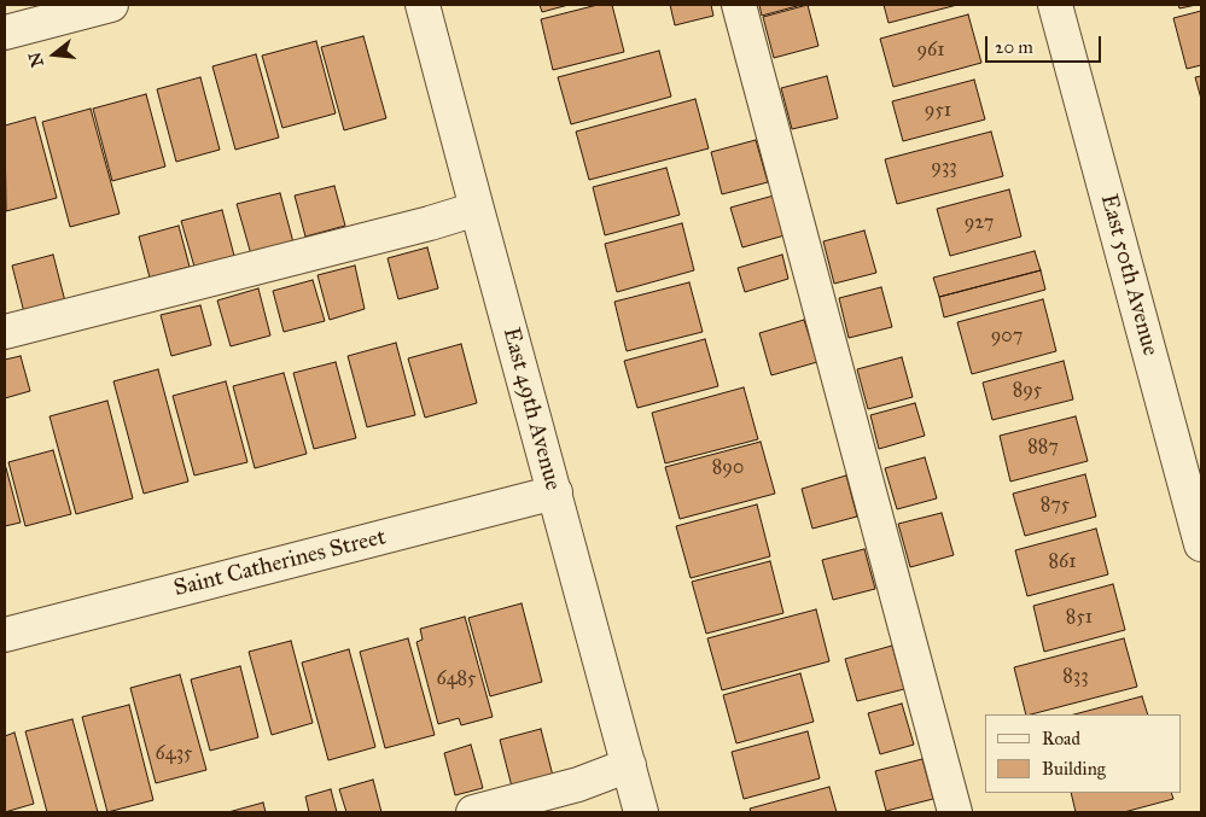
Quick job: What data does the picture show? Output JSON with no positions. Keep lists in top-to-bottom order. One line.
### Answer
{"streets":{"street":["East 50th Avenue","East 49th Avenue","Saint Catherines Street"]},"crossings":[["East 49th Avenue","Saint Catherines Street"]],"house_numbers":["961","951","933","927","907","895","887","890","875","861","851","833","6485","6435"],"legend":["Road","Building"],"scale_bar":"20 m","north":"left"}
